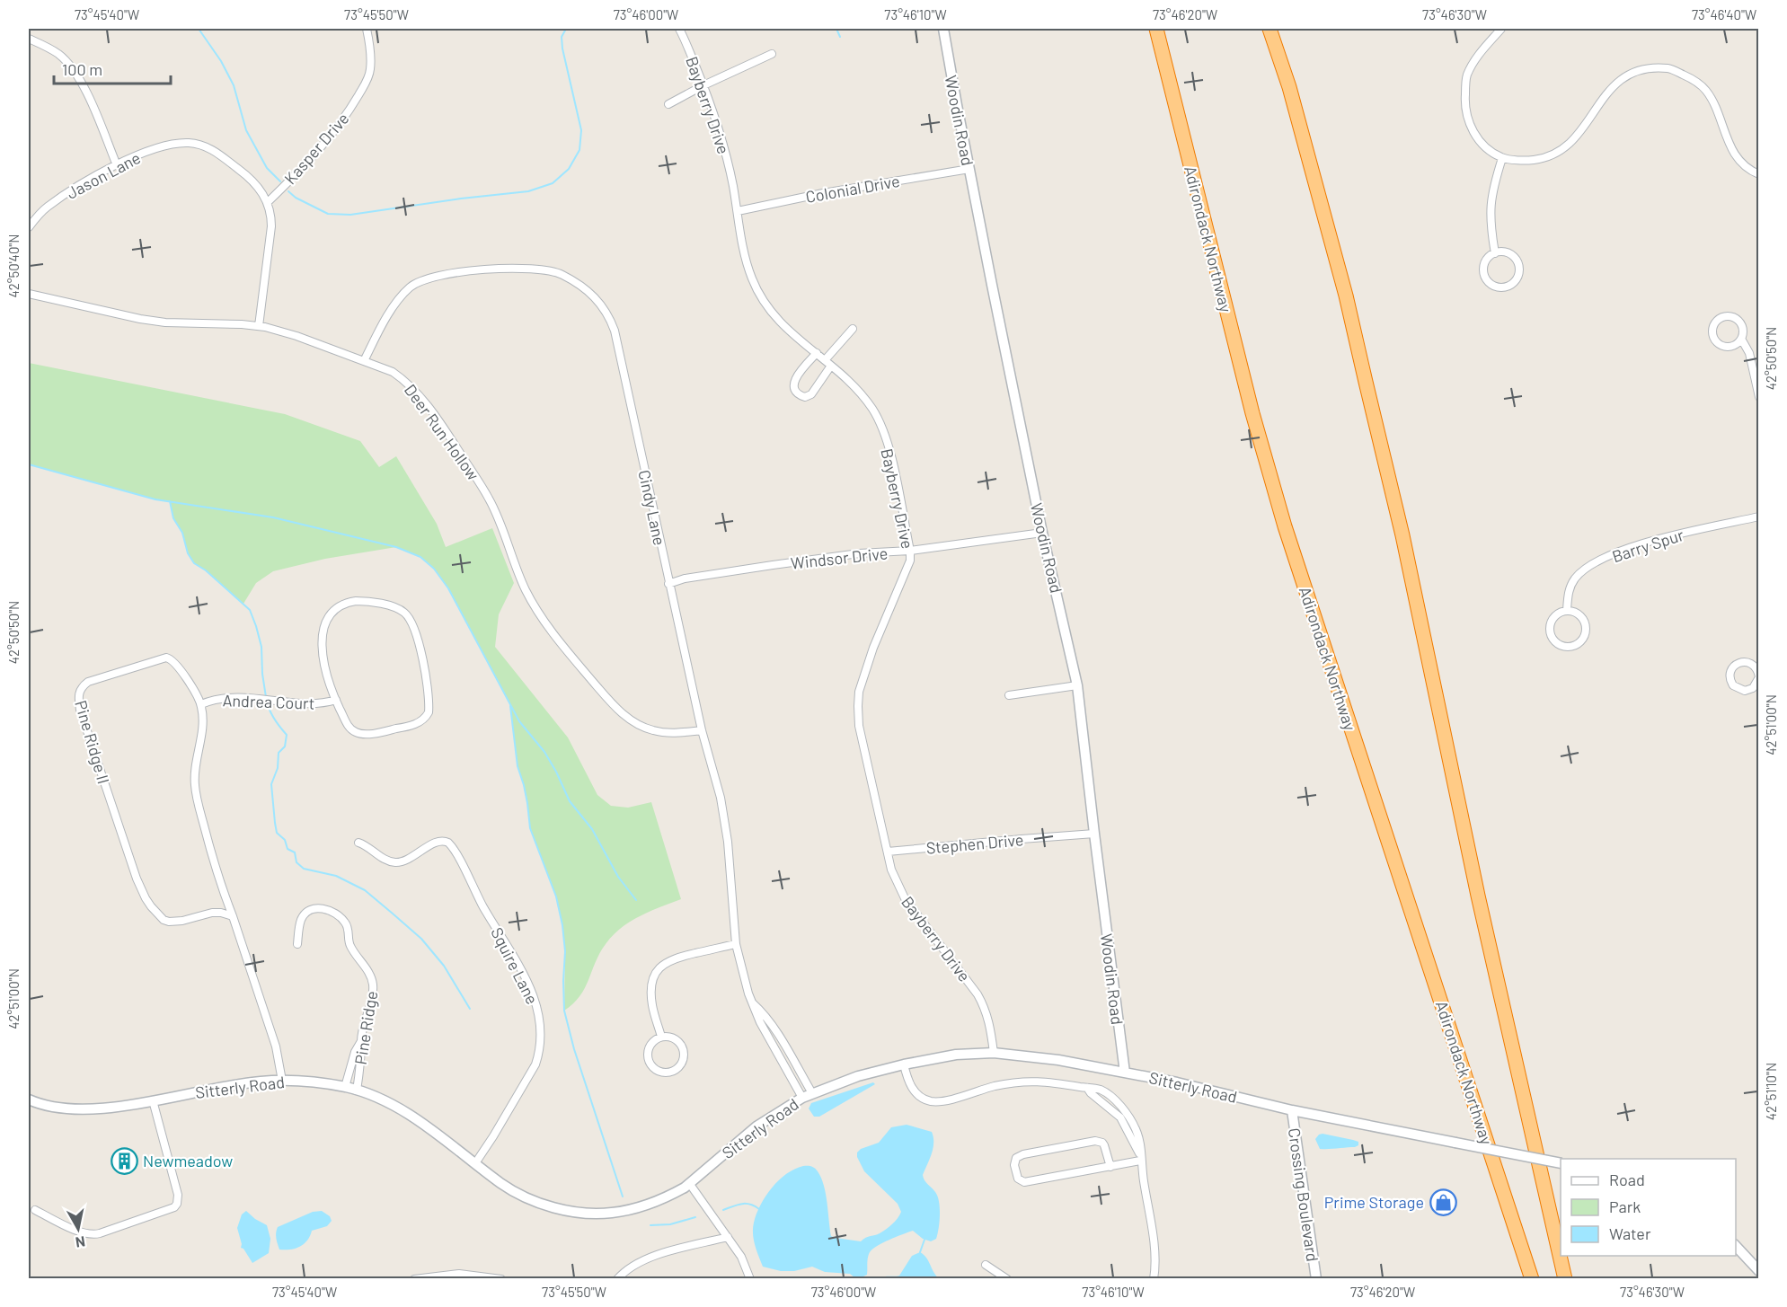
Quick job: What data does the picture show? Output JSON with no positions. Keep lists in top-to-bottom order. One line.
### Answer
{"streets":{"highway":["Adirondack Northway"],"street":["Bayberry Drive","Woodin Road","Kasper Drive","Jason Lane","Colonial Drive","Deer Run Hollow","Cindy Lane","Barry Spur","Windsor Drive","Andrea Court","Pine Ridge II","Stephen Drive","Squire Lane","Pine Ridge","Sitterly Road","Crossing Boulevard"]},"crossings":[["Bayberry Drive","Colonial Drive"],["Bayberry Drive","Windsor Drive"],["Bayberry Drive","Stephen Drive"],["Bayberry Drive","Sitterly Road"],["Woodin Road","Colonial Drive"],["Woodin Road","Windsor Drive"],["Woodin Road","Stephen Drive"],["Woodin Road","Sitterly Road"],["Kasper Drive","Jason Lane"],["Deer Run Hollow","Cindy Lane"],["Cindy Lane","Windsor Drive"],["Cindy Lane","Sitterly Road"],["Andrea Court","Pine Ridge II"],["Squire Lane","Sitterly Road"],["Pine Ridge","Sitterly Road"],["Sitterly Road","Crossing Boulevard"]],"places":{"building":["Newmeadow"],"shop":["Prime Storage"]},"legend":["Road","Park","Water"],"scale_bar":"100 m","north":"bottom","coordinates":["73°45'40\"W","73°45'50\"W","73°46'00\"W","73°46'10\"W","73°46'20\"W","73°46'30\"W","73°46'40\"W","42°50'40\"N","42°50'50\"N","42°51'00\"N","42°51'10\"N"]}
